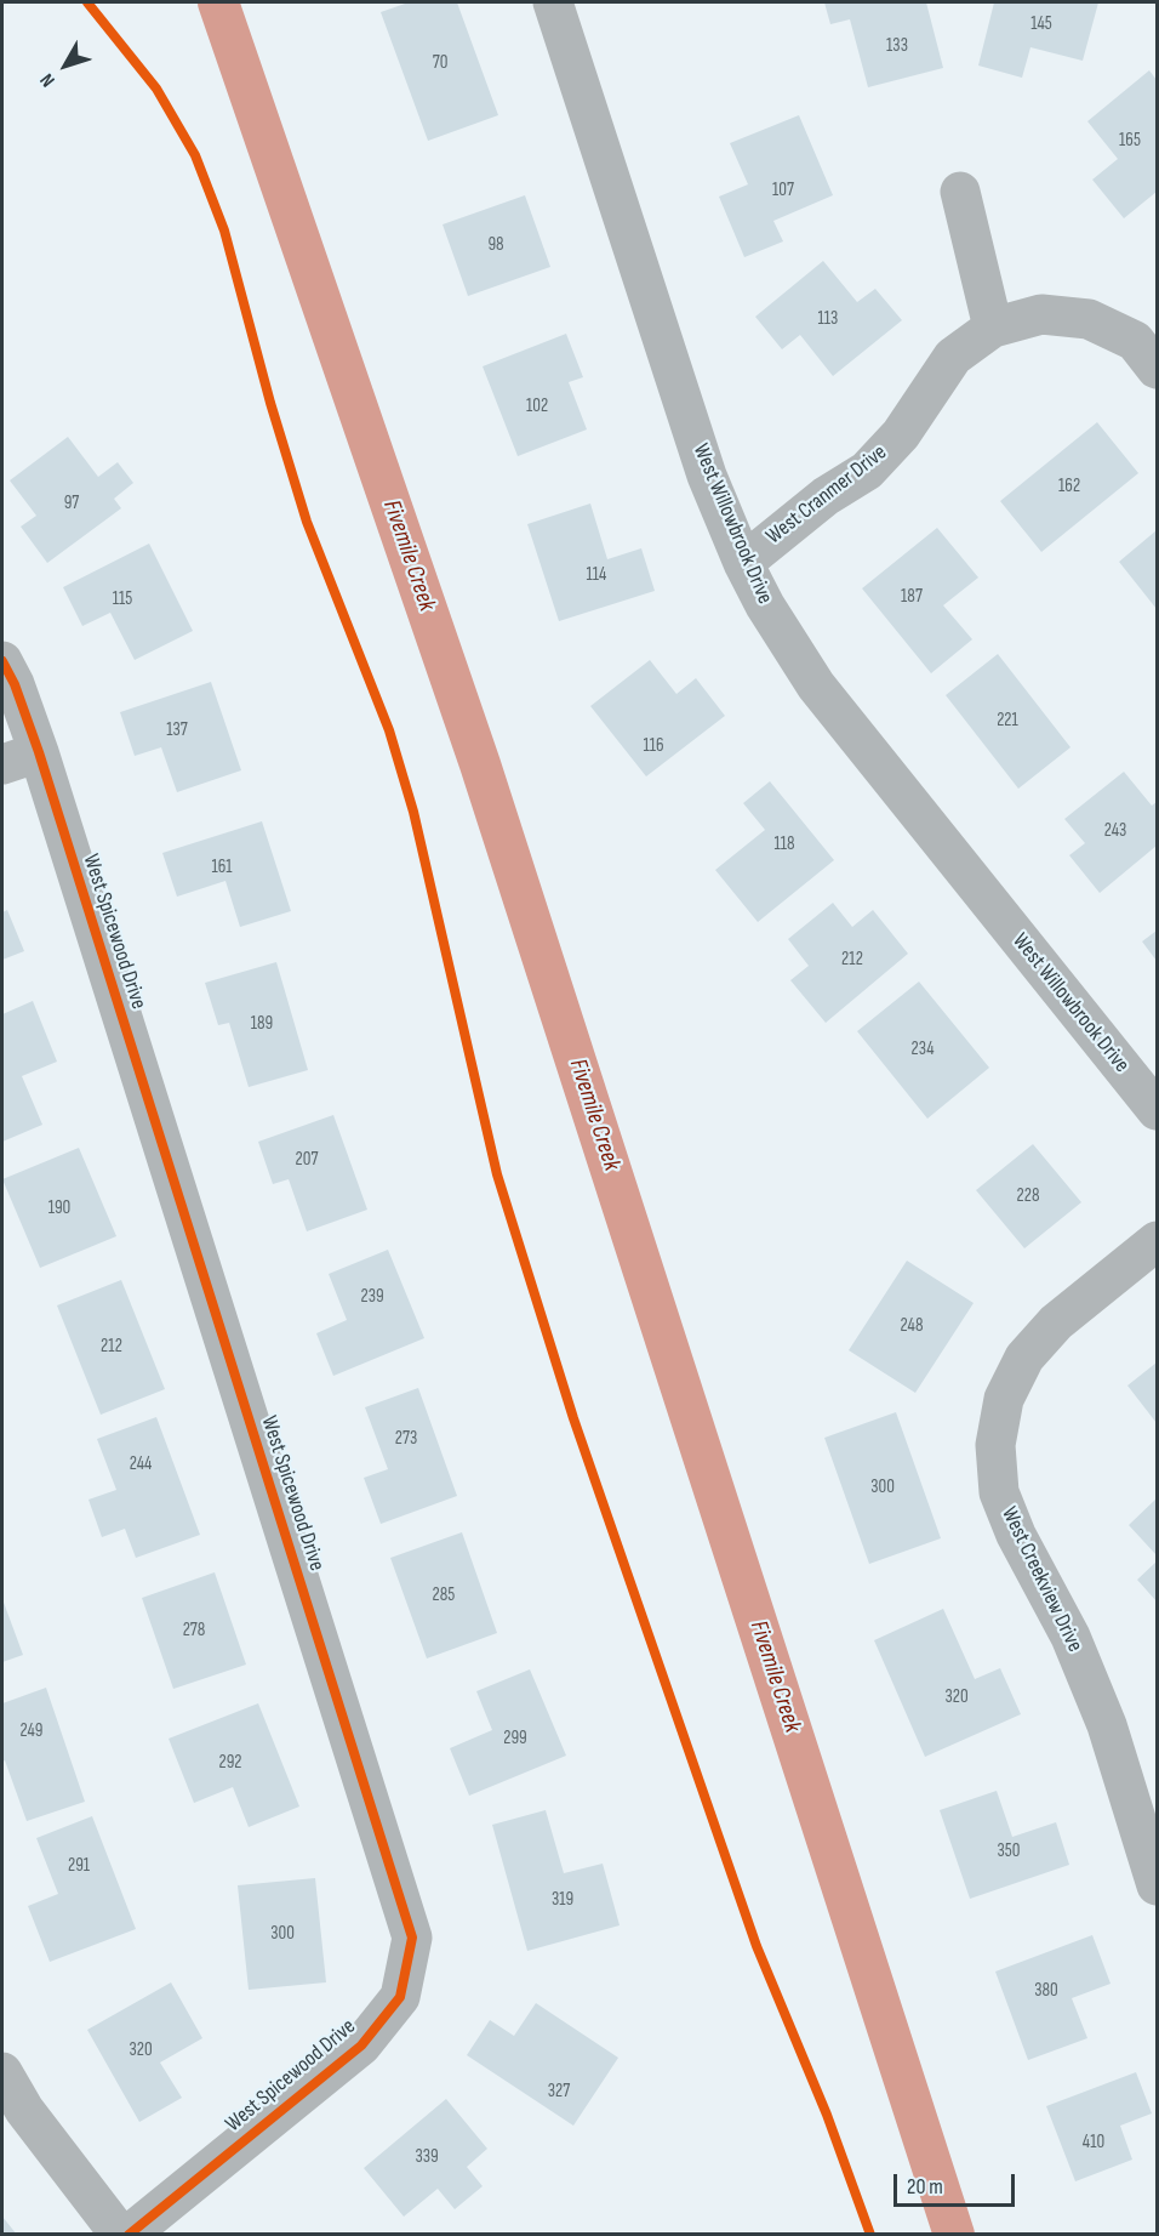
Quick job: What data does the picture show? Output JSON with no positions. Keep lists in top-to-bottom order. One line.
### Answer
{"streets":{"street":["West Cranmer Drive","West Willowbrook Drive","West Spicewood Drive","West Creekview Drive"]},"crossings":[["West Cranmer Drive","West Willowbrook Drive"]],"water":["Fivemile Creek"],"house_numbers":["145","133","70","165","107","98","113","102","162","97","114","187","115","221","137","116","243","118","161","212","189","234","207","228","190","239","248","212","273","244","300","285","278","320","249","299","292","350","291","319","300","380","320","327","410","339"],"scale_bar":"20 m","north":"bottom left"}
